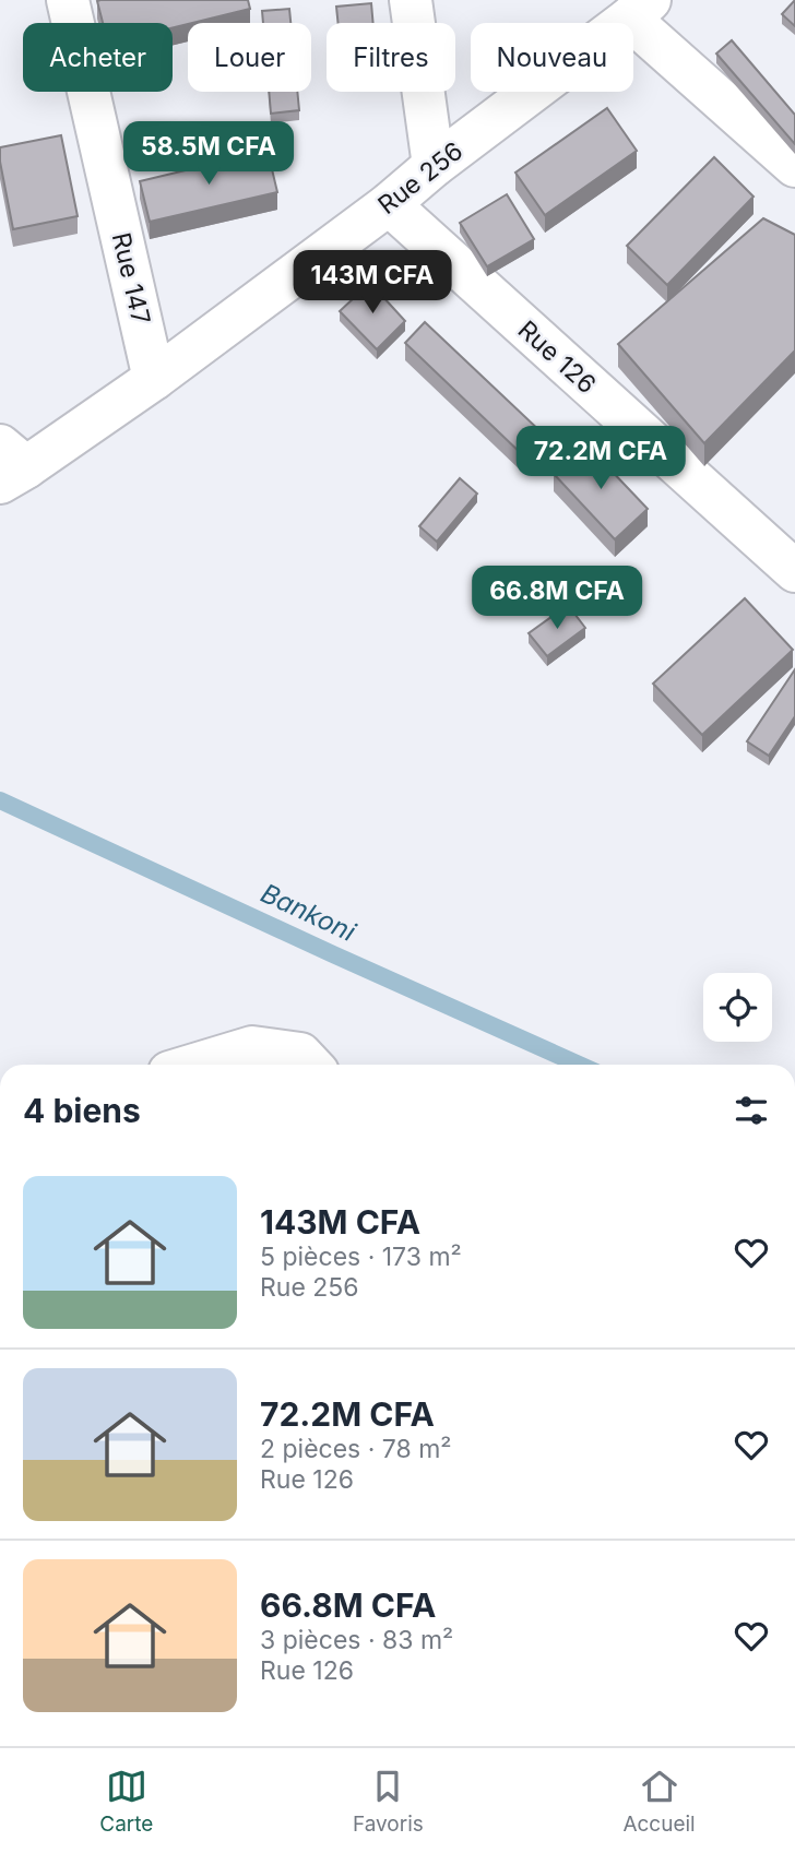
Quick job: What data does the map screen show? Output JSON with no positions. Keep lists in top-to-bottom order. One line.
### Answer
{"streets":{"street":["Rue 256","Rue 147","Rue 126"]},"crossings":[["Rue 256","Rue 147"],["Rue 256","Rue 126"]],"water":["Bankoni"],"page":{"chip":["Acheter","Louer","Filtres","Nouveau"],"price":["58.5M CFA","143M CFA","72.2M CFA","66.8M CFA"],"heading":"4 biens","list":[{"name":"143M CFA","note":"5 pièces · 173 m² · Rue 256"},{"name":"72.2M CFA","note":"2 pièces · 78 m² · Rue 126"},{"name":"66.8M CFA","note":"3 pièces · 83 m² · Rue 126"}],"tabs":["Carte","Favoris","Accueil"]}}
